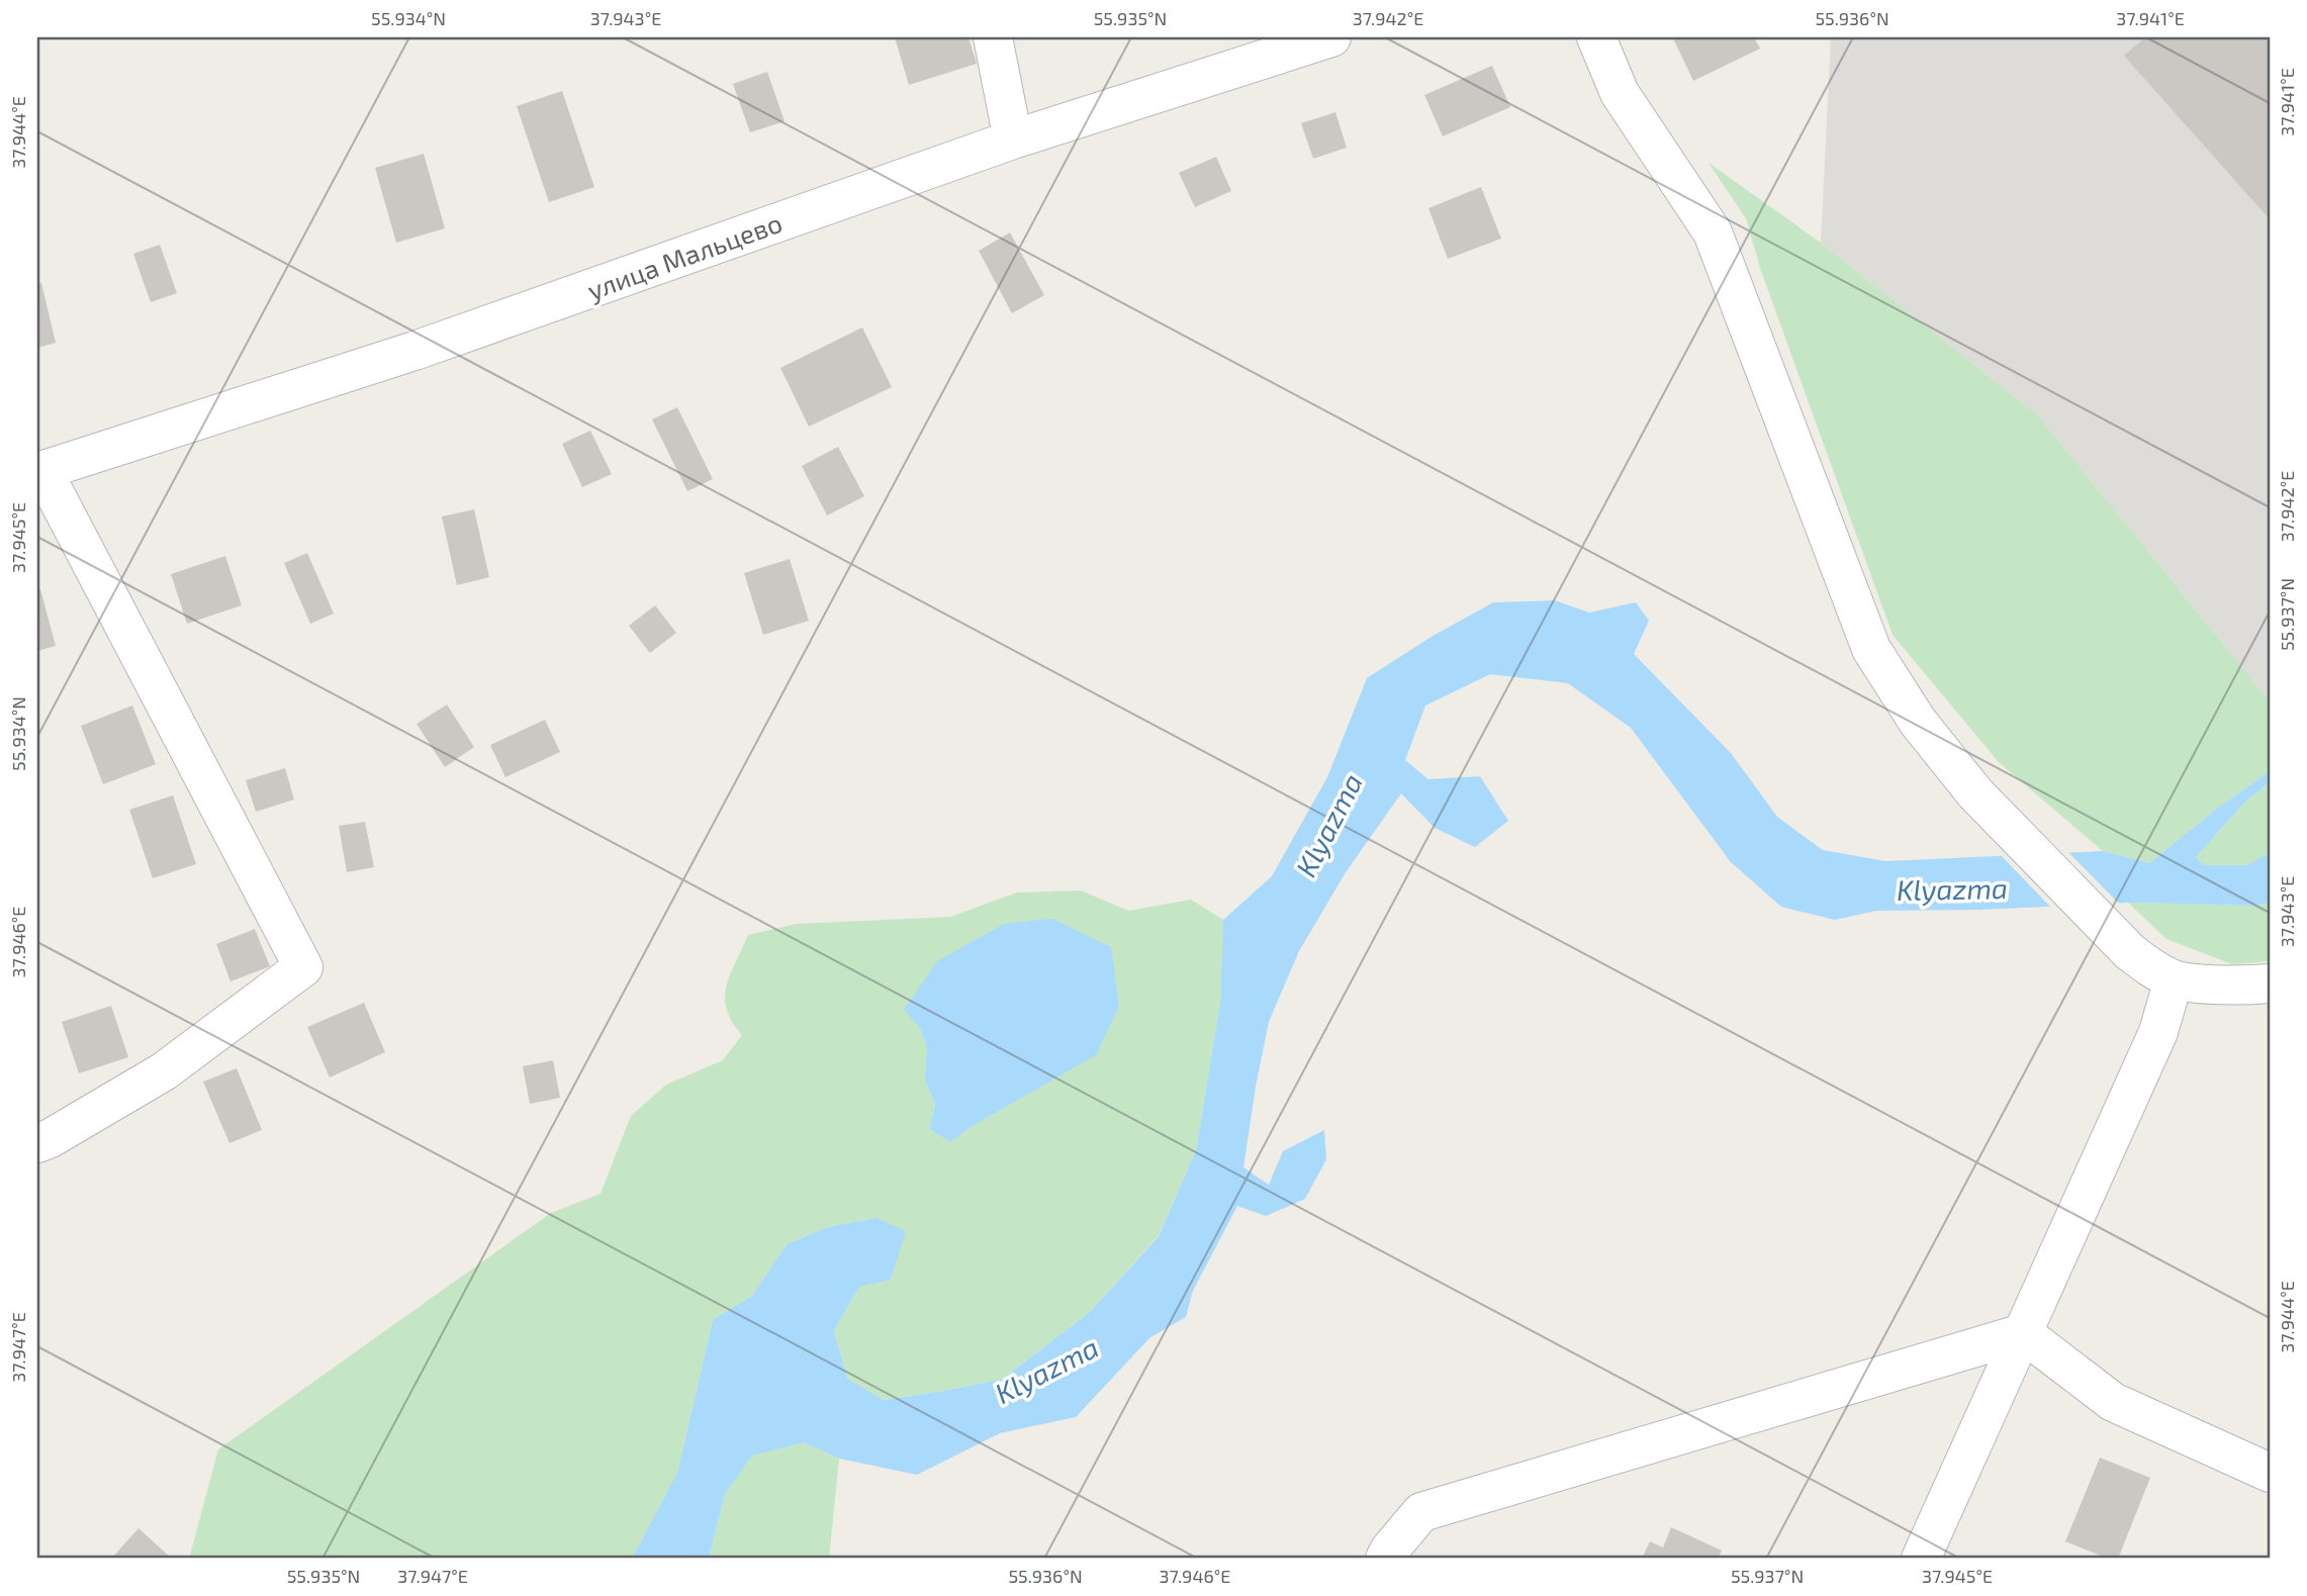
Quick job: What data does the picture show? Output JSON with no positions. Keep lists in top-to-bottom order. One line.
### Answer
{"streets":{"street":["улица Мальцево"]},"water":["Klyazma"],"coordinates":["55.934°N","37.943°E","55.935°N","37.942°E","55.936°N","37.941°E","37.944°E","37.945°E","55.937°N","37.946°E","37.947°E"]}
